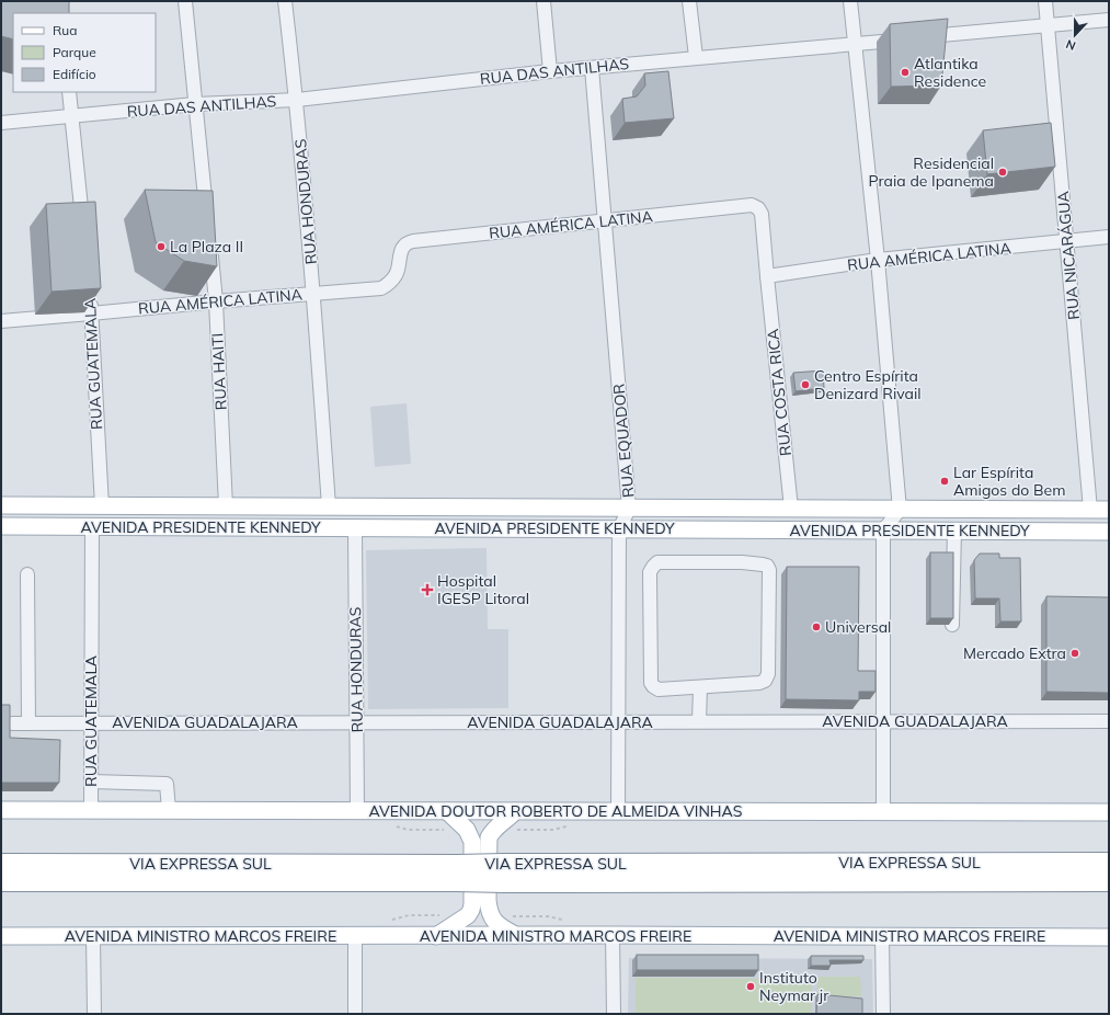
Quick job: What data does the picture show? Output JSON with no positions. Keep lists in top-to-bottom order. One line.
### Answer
{"streets":{"highway":["VIA EXPRESSA SUL"],"main road":["AVENIDA PRESIDENTE KENNEDY","AVENIDA DOUTOR ROBERTO DE ALMEIDA VINHAS","AVENIDA MINISTRO MARCOS FREIRE"],"street":["RUA DAS ANTILHAS","RUA HONDURAS","RUA AMÉRICA LATINA","RUA NICARÁGUA","RUA GUATEMALA","RUA HAITI","RUA COSTA RICA","RUA EQUADOR","AVENIDA GUADALAJARA"]},"crossings":[["RUA DAS ANTILHAS","RUA HONDURAS"],["RUA DAS ANTILHAS","RUA NICARÁGUA"],["RUA DAS ANTILHAS","RUA EQUADOR"],["RUA HONDURAS","RUA AMÉRICA LATINA"],["RUA HONDURAS","AVENIDA PRESIDENTE KENNEDY"],["RUA HONDURAS","AVENIDA GUADALAJARA"],["RUA HONDURAS","AVENIDA DOUTOR ROBERTO DE ALMEIDA VINHAS"],["RUA AMÉRICA LATINA","RUA NICARÁGUA"],["RUA AMÉRICA LATINA","RUA GUATEMALA"],["RUA AMÉRICA LATINA","RUA HAITI"],["RUA AMÉRICA LATINA","RUA COSTA RICA"],["RUA AMÉRICA LATINA","RUA EQUADOR"],["RUA NICARÁGUA","AVENIDA PRESIDENTE KENNEDY"],["RUA GUATEMALA","AVENIDA PRESIDENTE KENNEDY"],["RUA GUATEMALA","AVENIDA GUADALAJARA"],["RUA GUATEMALA","AVENIDA DOUTOR ROBERTO DE ALMEIDA VINHAS"],["RUA HAITI","AVENIDA PRESIDENTE KENNEDY"],["RUA COSTA RICA","AVENIDA PRESIDENTE KENNEDY"],["RUA EQUADOR","AVENIDA PRESIDENTE KENNEDY"],["RUA EQUADOR","AVENIDA GUADALAJARA"],["RUA EQUADOR","AVENIDA DOUTOR ROBERTO DE ALMEIDA VINHAS"]],"places":{"other":["Atlantika Residence","Residencial Praia de Ipanema","La Plaza II","Centro Espírita Denizard Rivail","Lar Espírita Amigos do Bem","Universal","Mercado Extra","Instituto Neymar jr"],"health":["Hospital IGESP Litoral"]},"legend":["Rua","Parque","Edifício"],"north":"bottom"}
